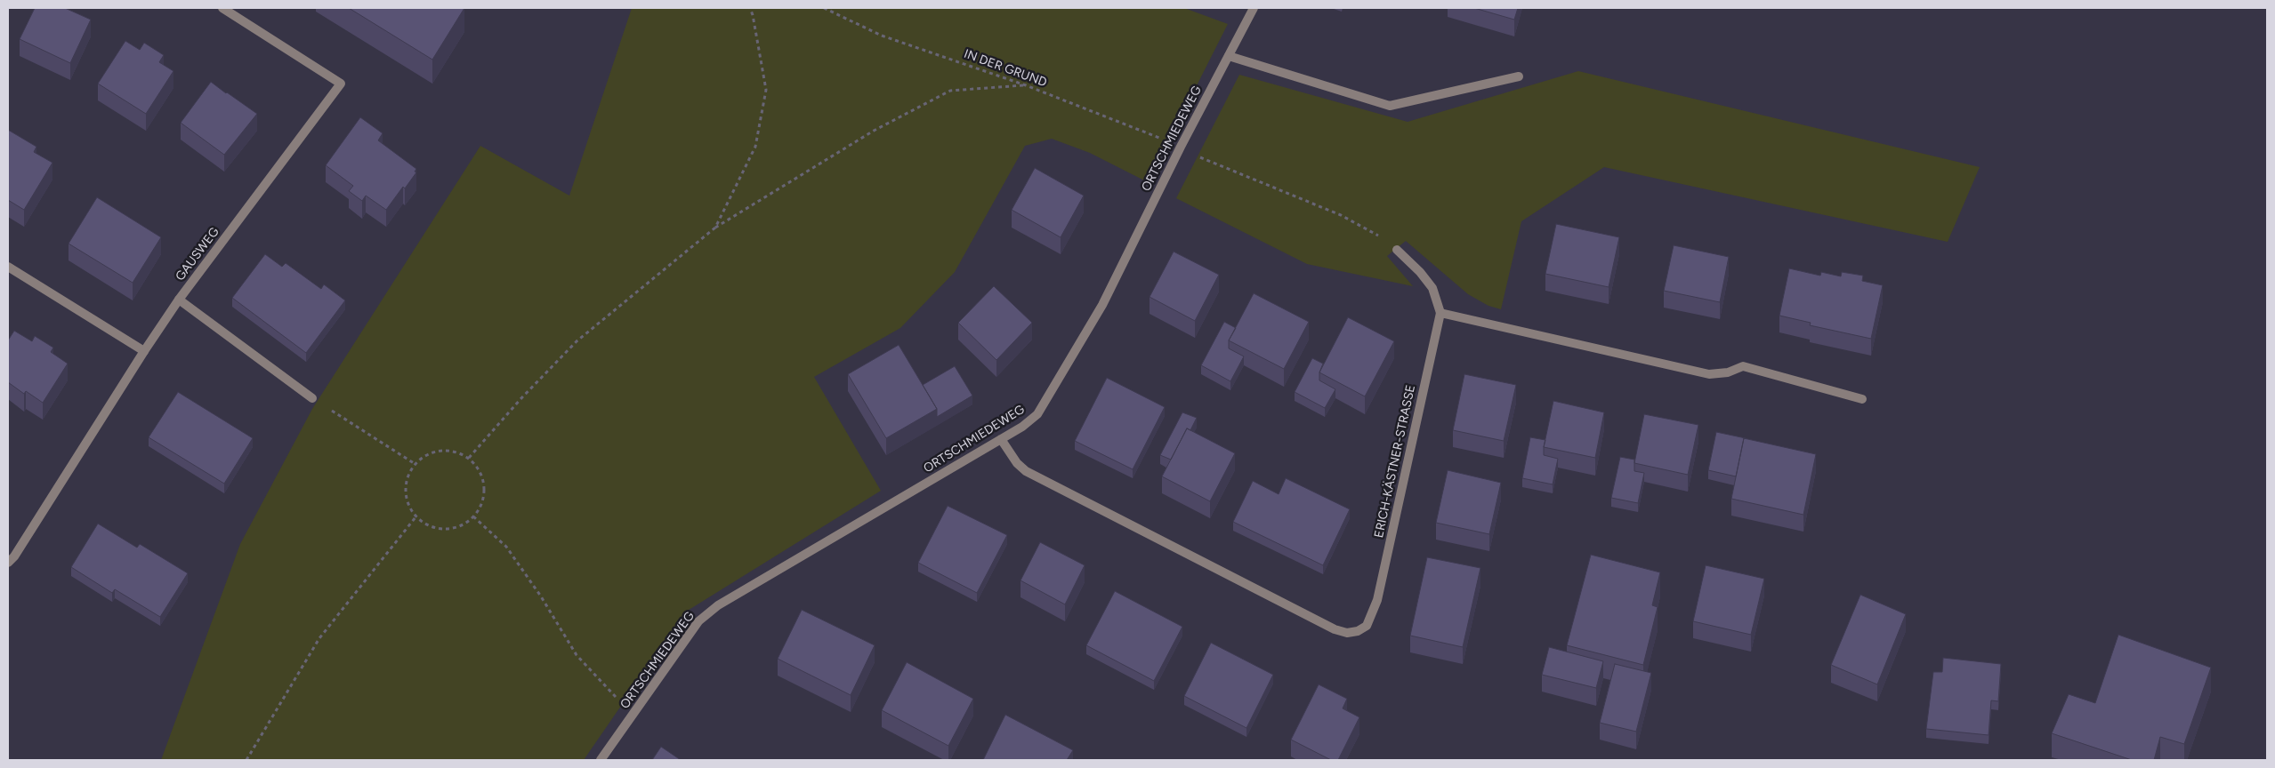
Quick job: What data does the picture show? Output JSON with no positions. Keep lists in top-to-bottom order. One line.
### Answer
{"streets":{"street":["ORTSCHMIEDEWEG","GAUSWEG","ERICH-KÄSTNER-STRASSE"],"path":["IN DER GRUND"]},"crossings":[["IN DER GRUND","ORTSCHMIEDEWEG"],["ORTSCHMIEDEWEG","ERICH-KÄSTNER-STRASSE"]]}
